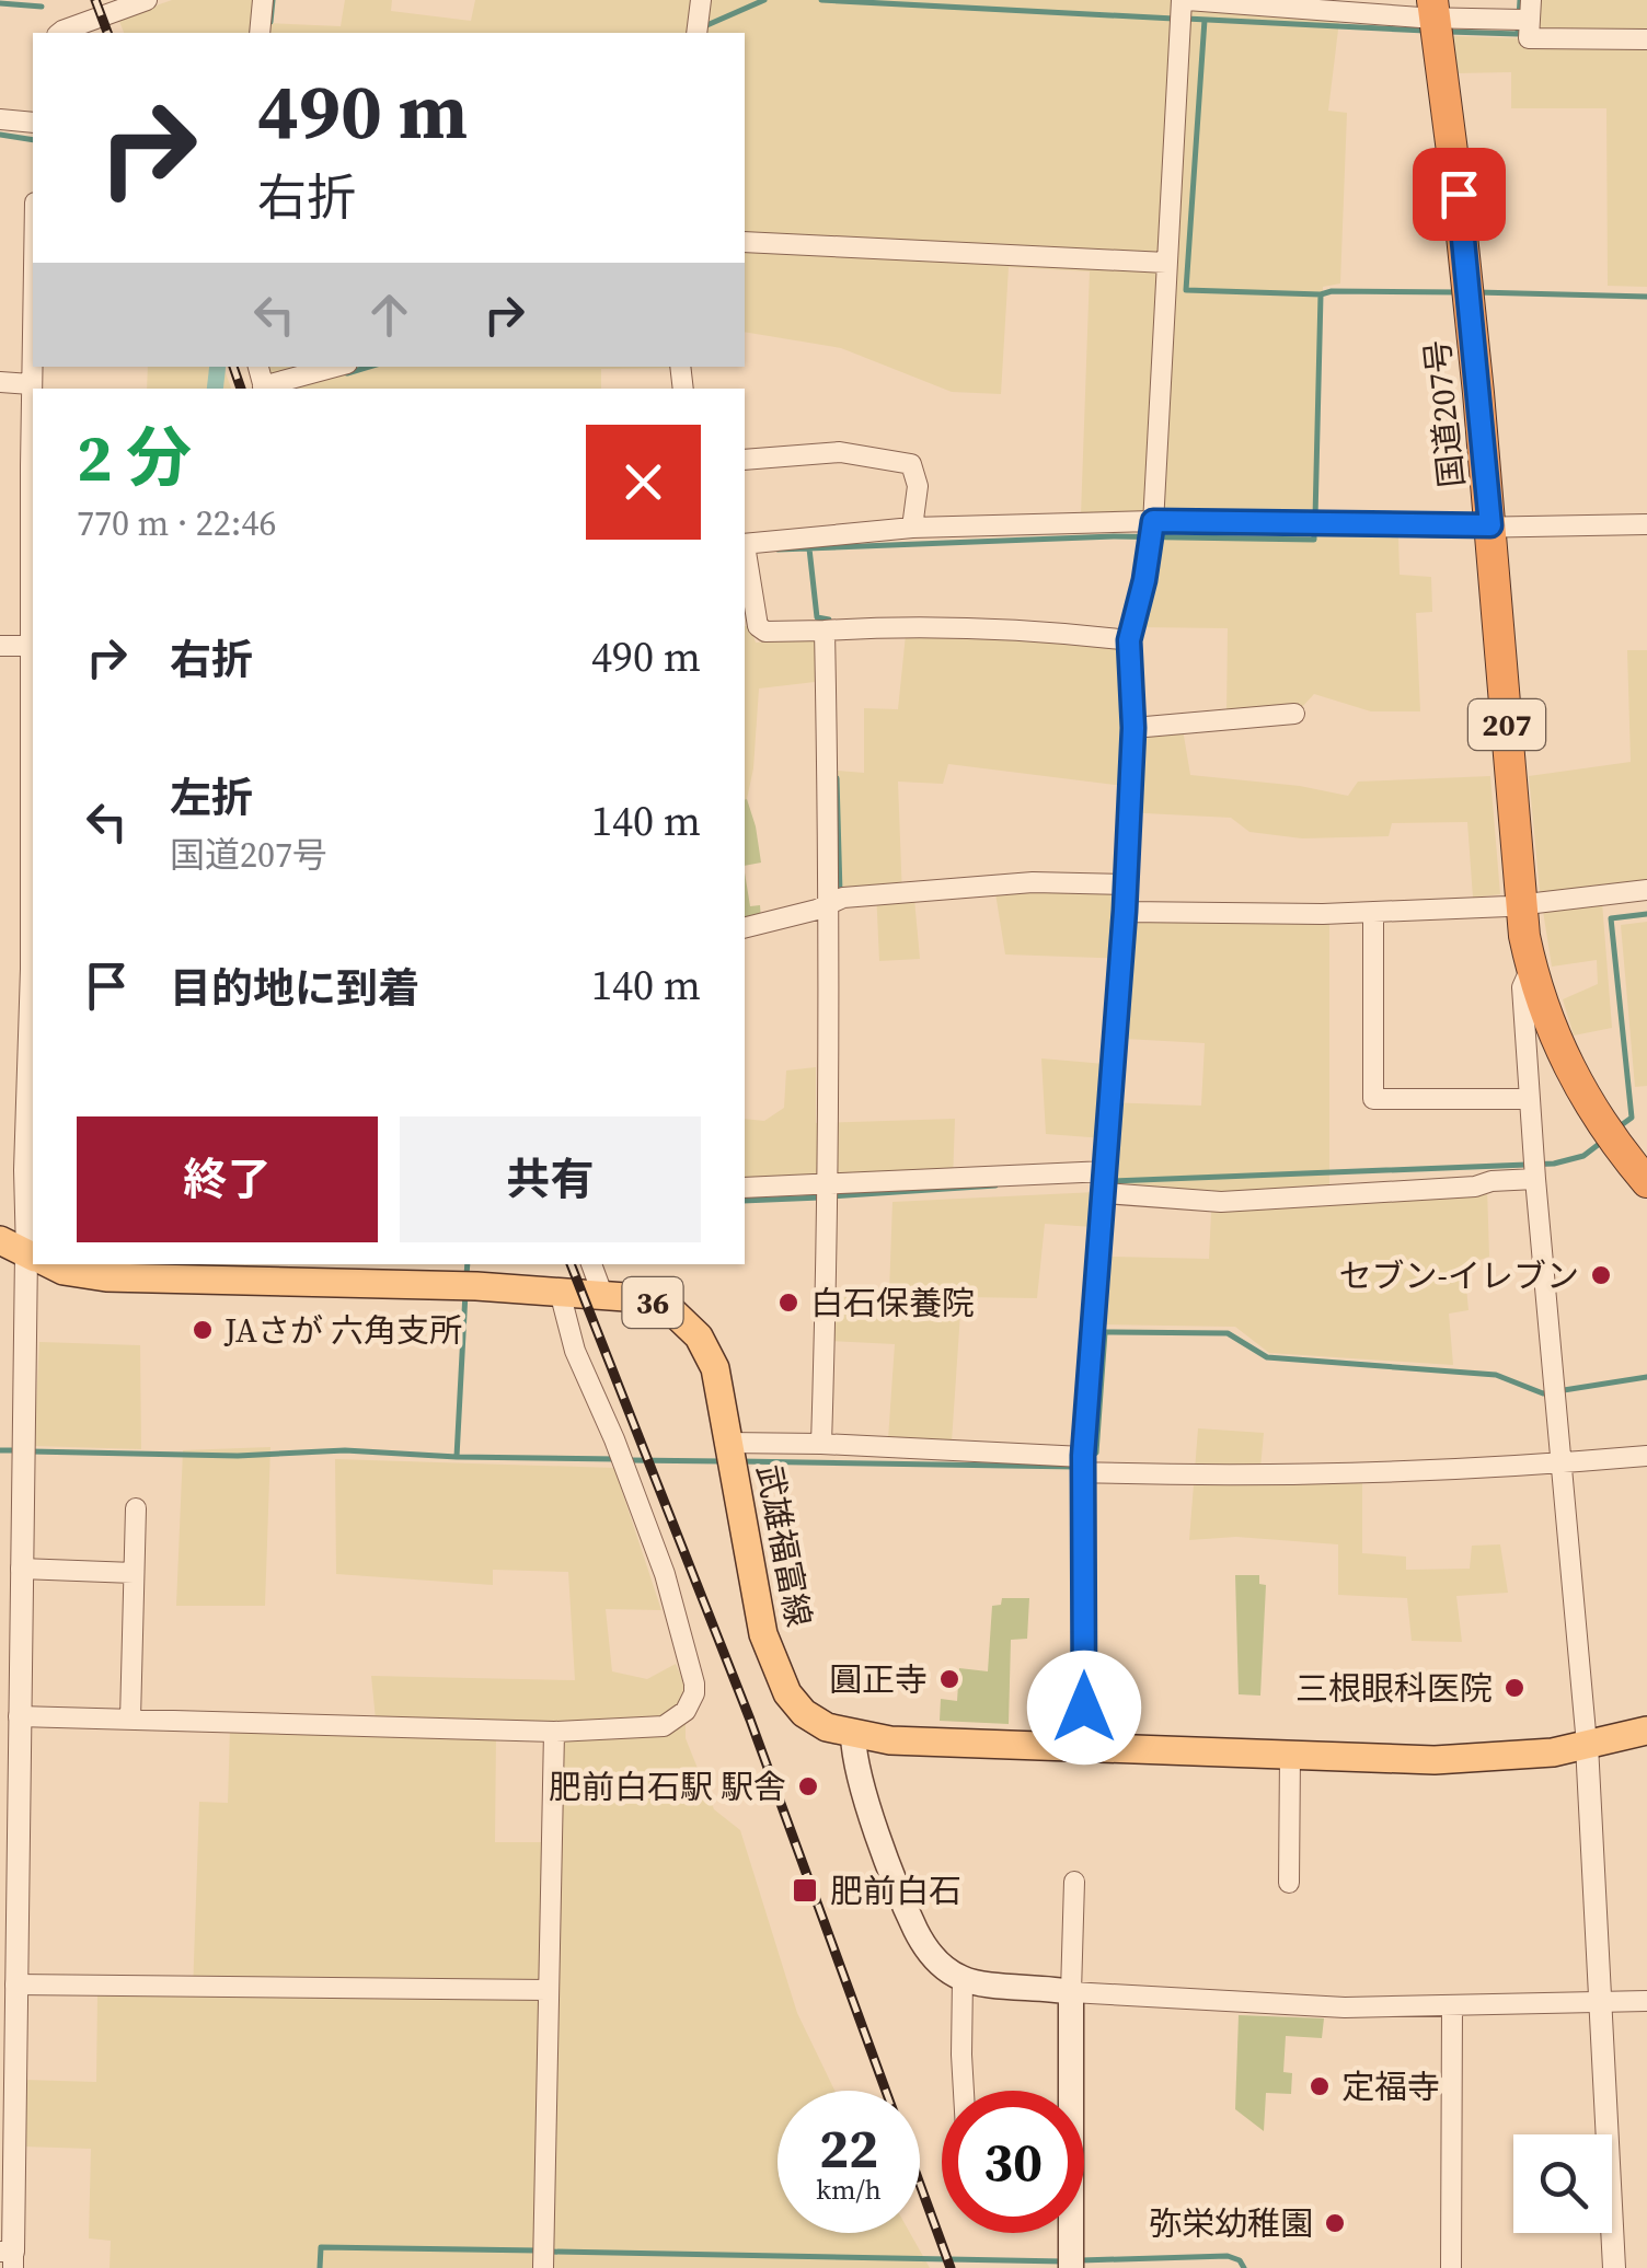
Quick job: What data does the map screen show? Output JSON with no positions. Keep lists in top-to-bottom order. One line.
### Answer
{"streets":{"highway":["国道207号","207"],"main road":["36","武雄福富線"]},"places":{"other":["セブン-イレブン","白石保養院","JAさが 六角支所","圓正寺","三根眼科医院","肥前白石駅 駅舎","定福寺","弥栄幼稚園"],"transit":["肥前白石"]},"page":{"turn":["490 m","右折"],"heading":["2 分","770 m · 22:46"],"list":[{"name":"右折","value":"490 m"},{"name":"左折","note":"国道207号","value":"140 m"},{"name":"目的地に到着","value":"140 m"}],"buttons":["終了","共有"],"speed":"22 km/h","limit":"30"}}
